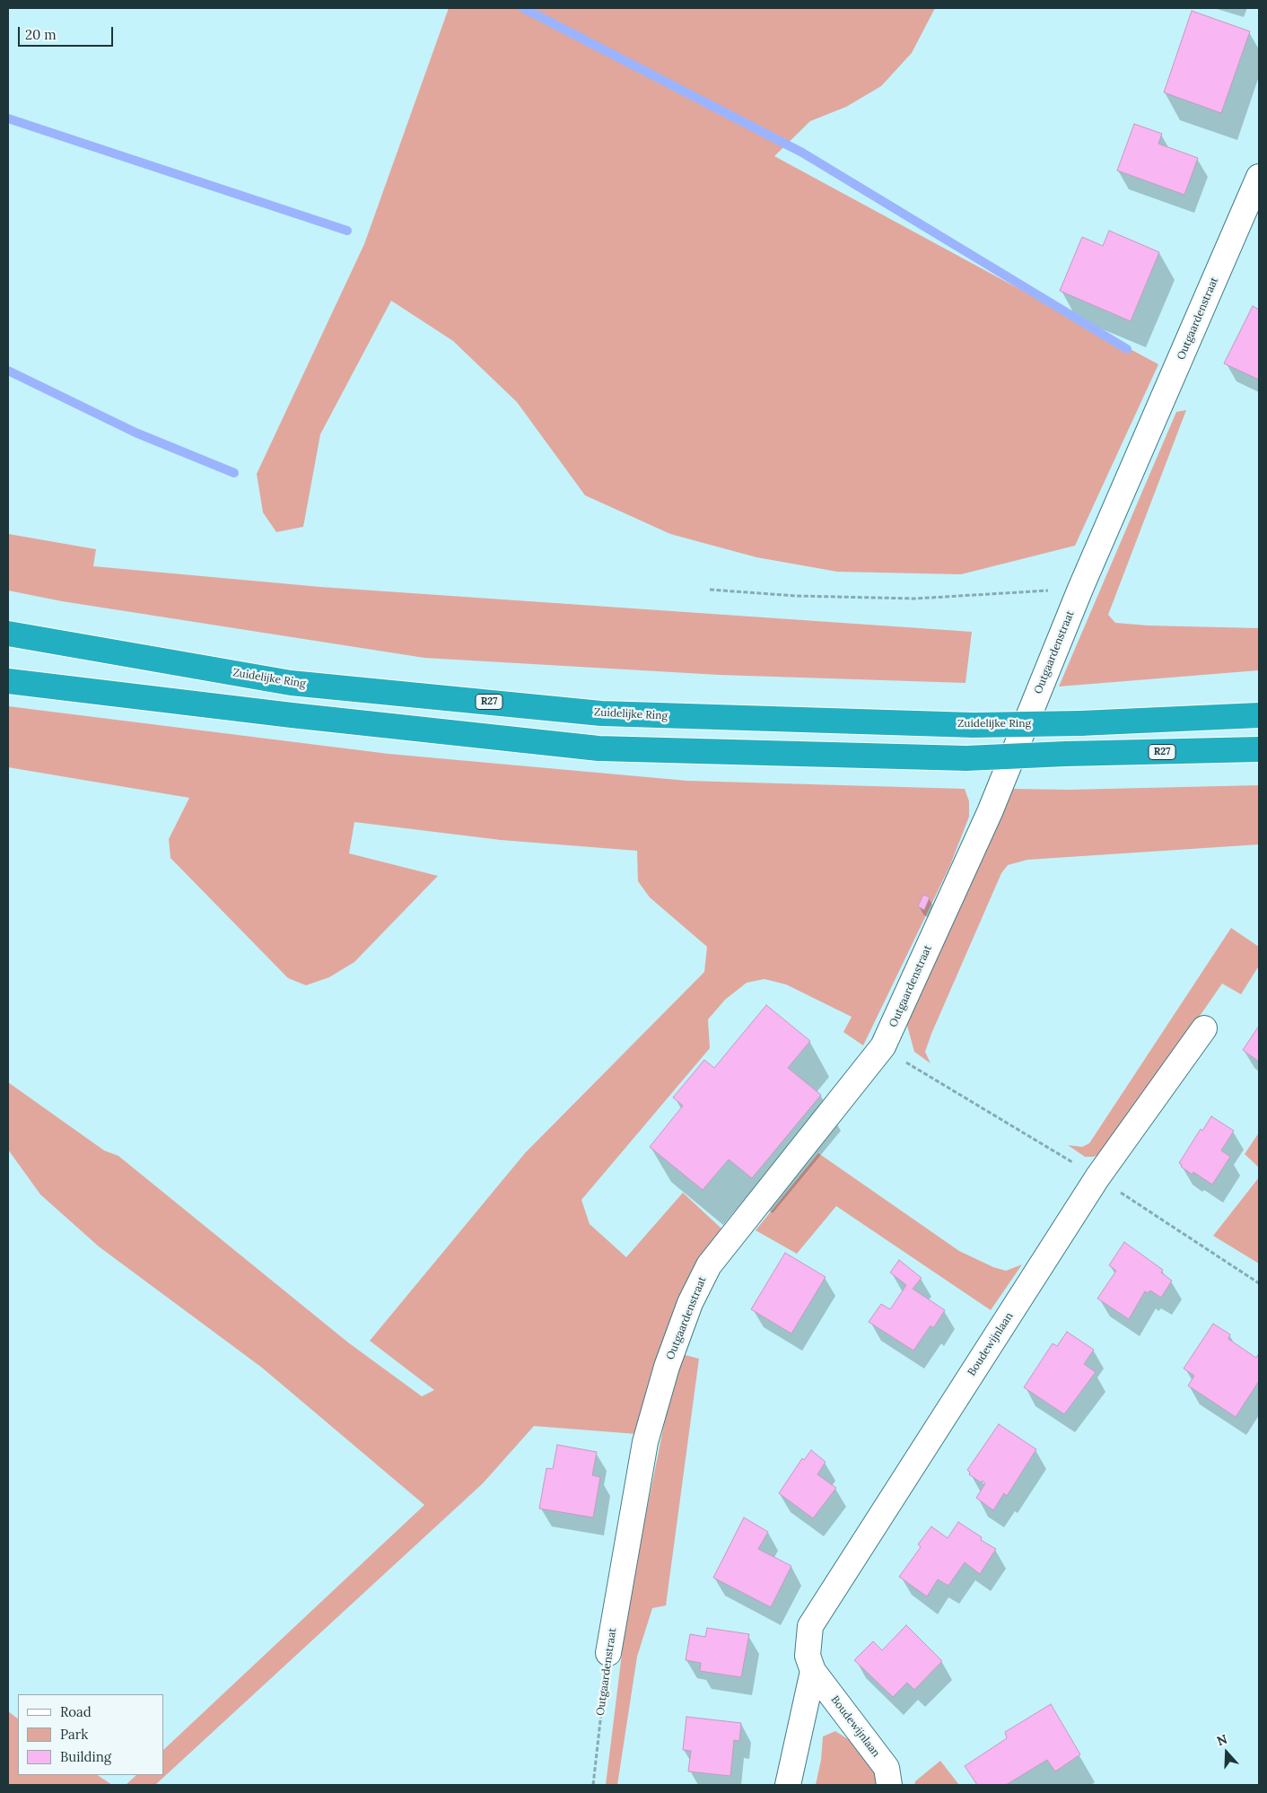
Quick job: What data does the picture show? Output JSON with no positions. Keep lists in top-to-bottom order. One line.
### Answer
{"streets":{"highway":["Zuidelijke Ring","R27"],"street":["Outgaardenstraat","Boudewijnlaan"]},"legend":["Road","Park","Building"],"scale_bar":"20 m","north":"top"}
